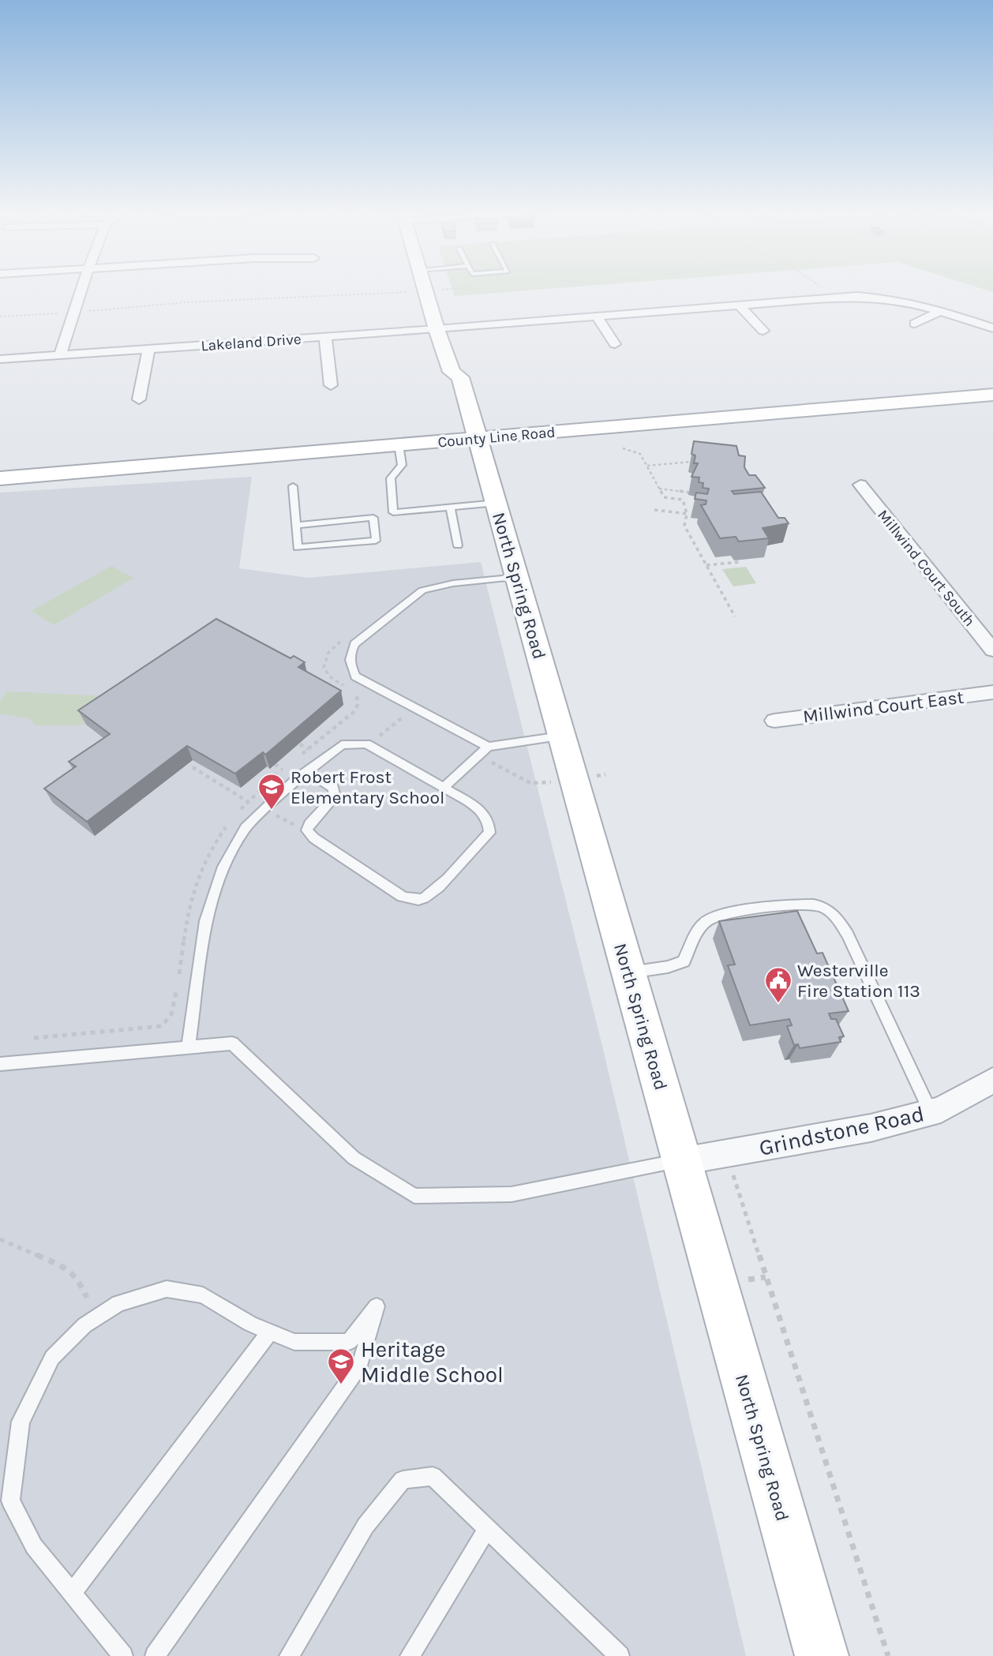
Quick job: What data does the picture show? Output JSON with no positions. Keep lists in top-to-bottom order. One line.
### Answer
{"streets":{"main road":["County Line Road","North Spring Road"],"street":["Lakeland Drive","Millwind Court South","Millwind Court East","Grindstone Road"]},"crossings":[["Lakeland Drive","North Spring Road"],["County Line Road","North Spring Road"],["North Spring Road","Grindstone Road"]],"places":{"school or university":["Robert Frost Elementary School","Heritage Middle School"],"public building":["Westerville Fire Station 113"]}}
